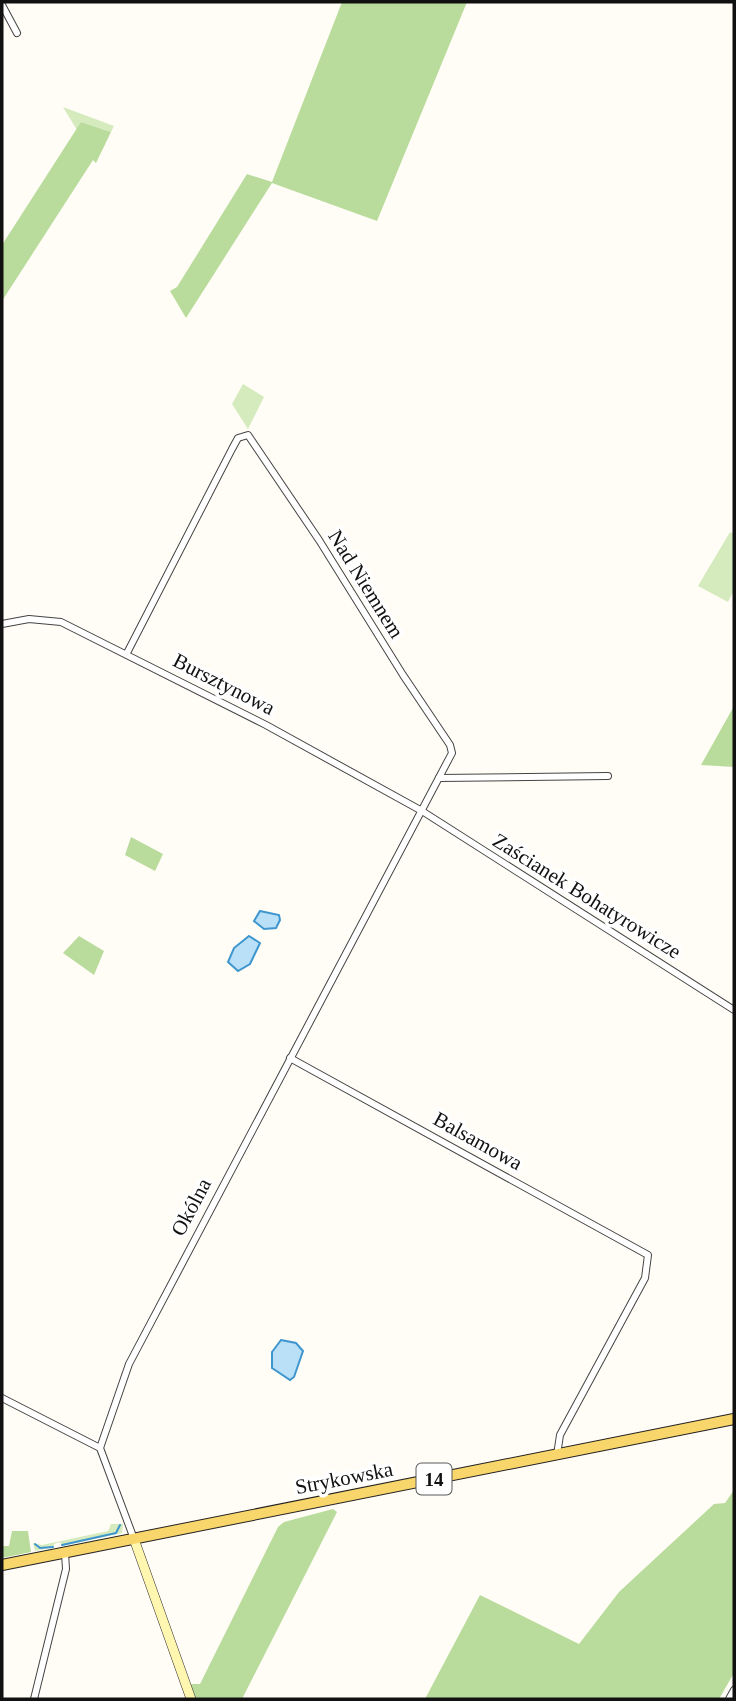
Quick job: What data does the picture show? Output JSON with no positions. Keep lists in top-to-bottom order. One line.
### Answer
{"streets":{"main road":["Strykowska","14"],"street":["Nad Niemnem","Bursztynowa","Zaścianek Bohatyrowicze","Balsamowa","Okólna"]},"crossings":[["Nad Niemnem","Bursztynowa"],["Nad Niemnem","Okólna"],["Bursztynowa","Zaścianek Bohatyrowicze"],["Bursztynowa","Okólna"],["Zaścianek Bohatyrowicze","Okólna"],["Balsamowa","Okólna"],["Balsamowa","Strykowska"]]}
